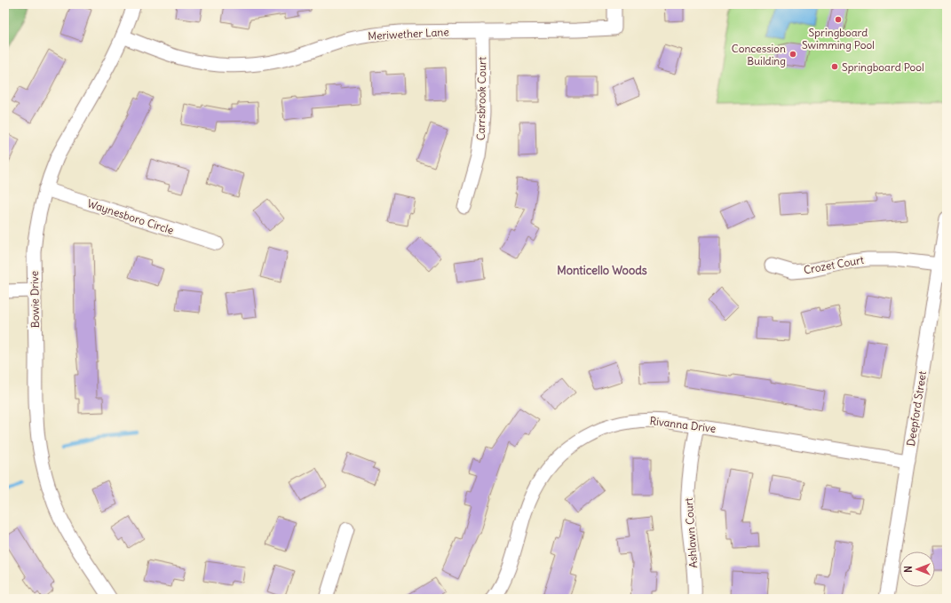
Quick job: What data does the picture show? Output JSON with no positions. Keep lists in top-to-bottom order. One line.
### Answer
{"streets":{"street":["Meriwether Lane","Carrsbrook Court","Waynesboro Circle","Crozet Court","Bowie Drive","Deepford Street","Rivanna Drive","Ashlawn Court"]},"crossings":[["Meriwether Lane","Carrsbrook Court"],["Meriwether Lane","Bowie Drive"],["Waynesboro Circle","Bowie Drive"],["Crozet Court","Deepford Street"],["Deepford Street","Rivanna Drive"],["Rivanna Drive","Ashlawn Court"]],"districts":["Monticello Woods"],"places":["Springboard Swimming Pool","Concession Building","Springboard Pool"],"north":"left"}
